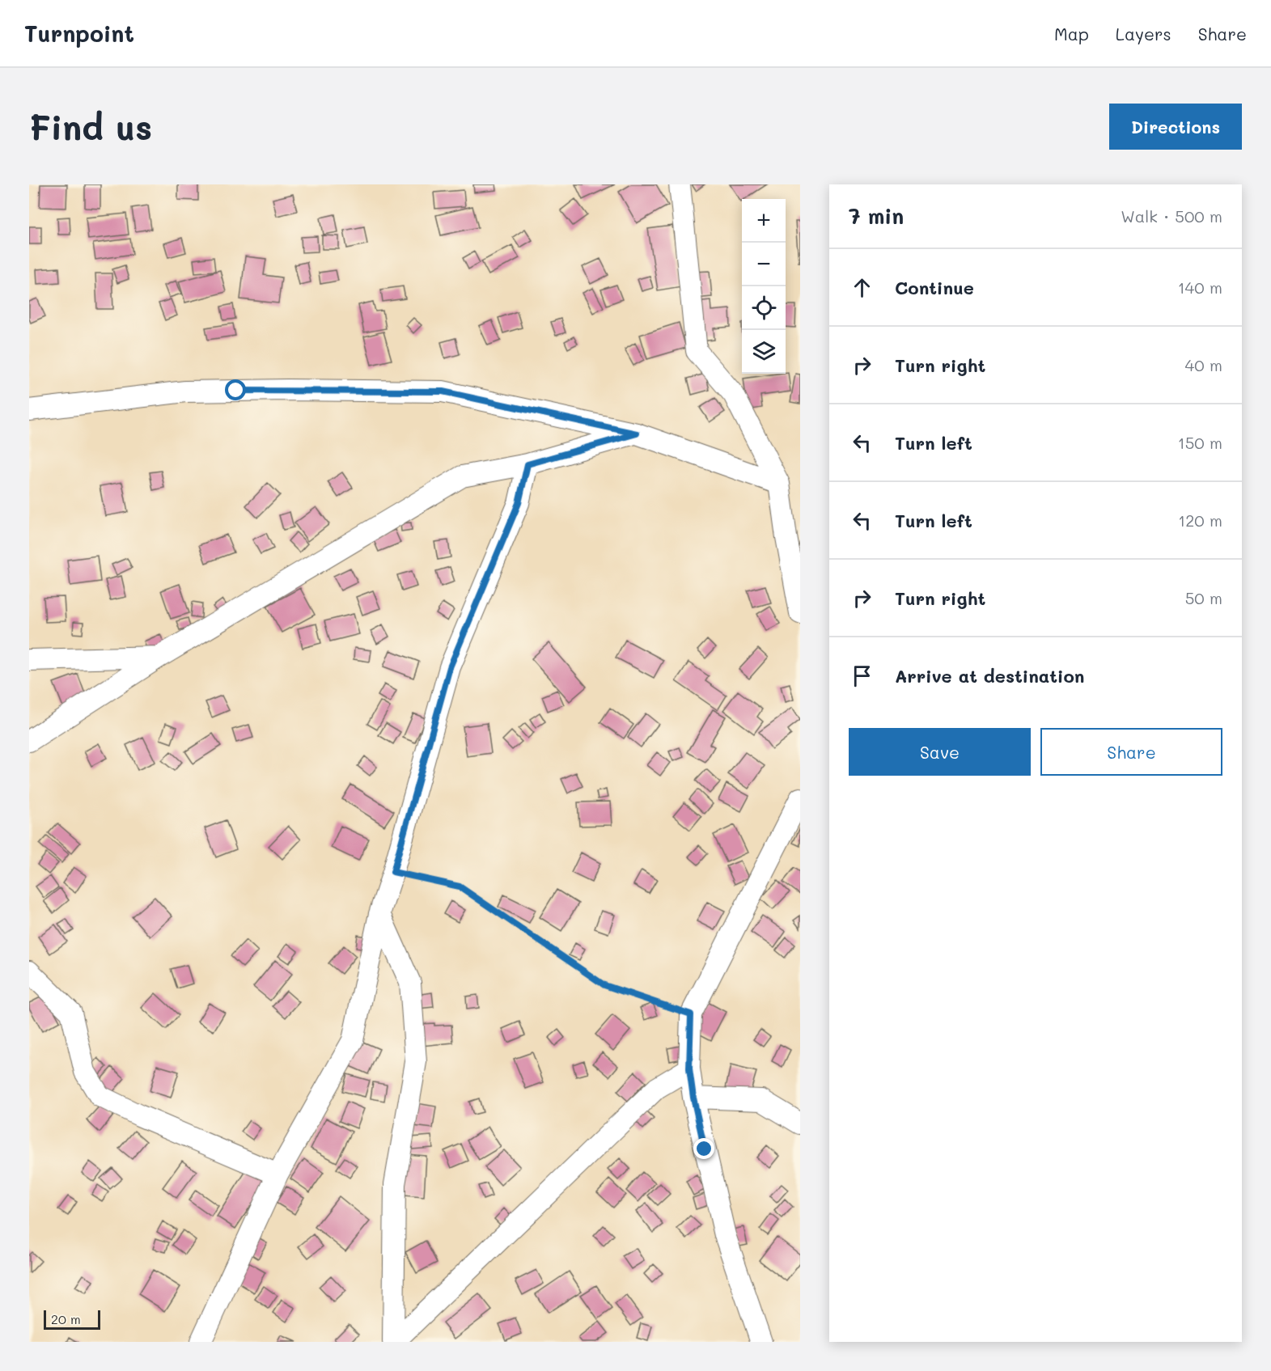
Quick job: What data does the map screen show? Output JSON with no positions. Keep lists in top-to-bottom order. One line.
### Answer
{"scale_bar":"20 m","page":{"header":"Turnpoint","nav":["Map","Layers","Share"],"buttons":["Directions",["Save","Share"]],"title":"Find us","heading":["7 min","Walk · 500 m"],"map_buttons":["+","−"],"list":[["Continue","140 m"],["Turn right","40 m"],["Turn left","150 m"],["Turn left","120 m"],["Turn right","50 m"],"Arrive at destination"],"scale":"20 m"}}
